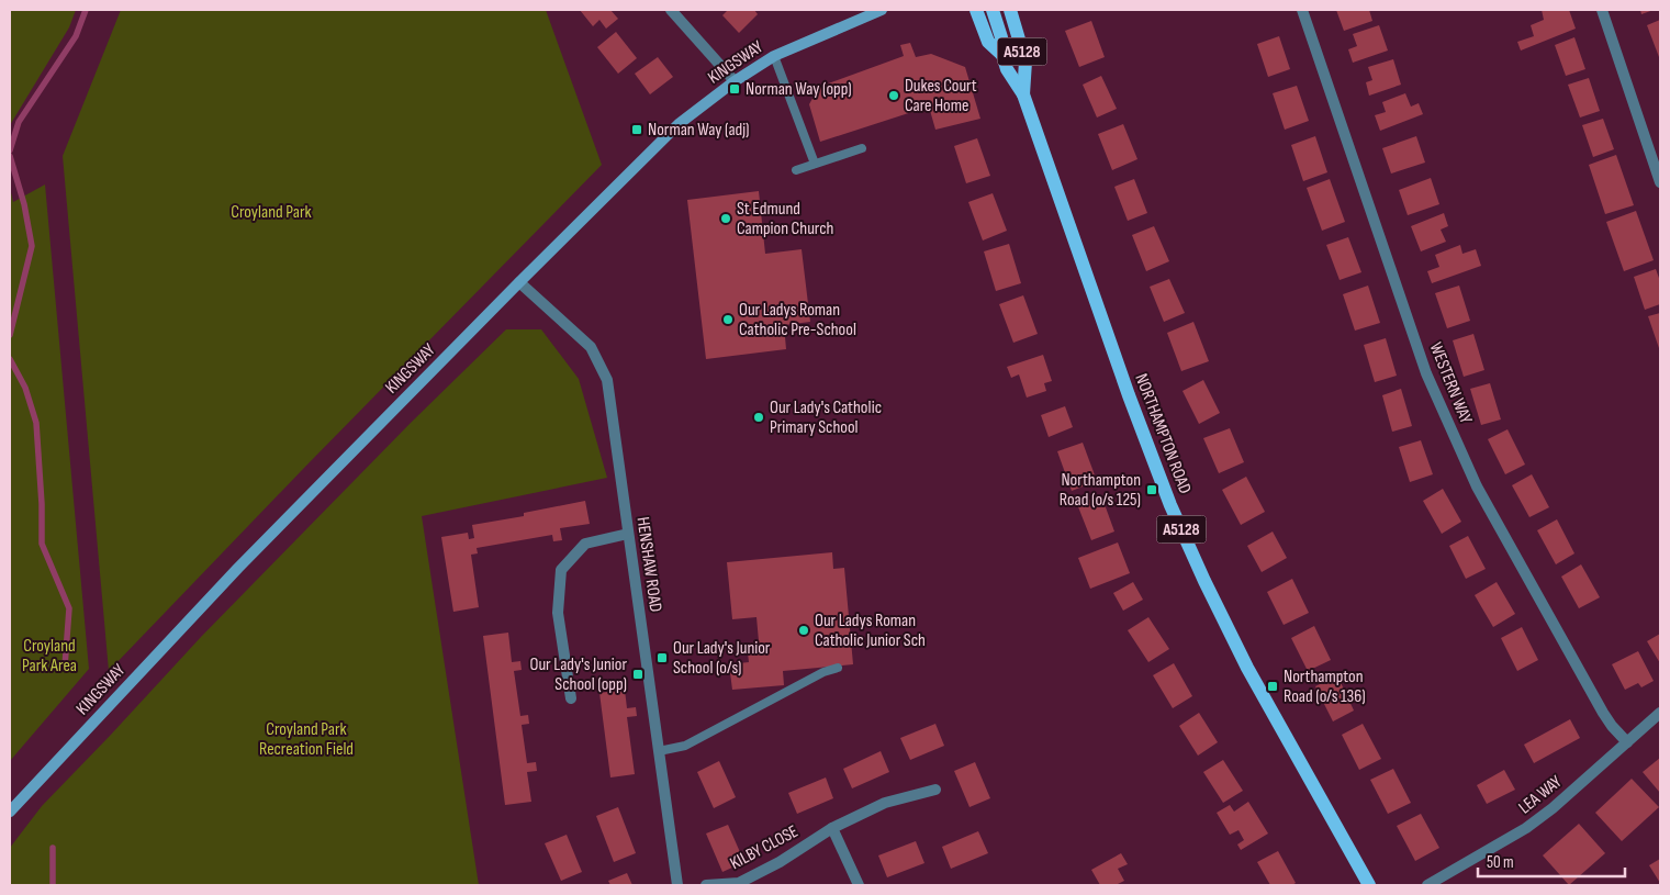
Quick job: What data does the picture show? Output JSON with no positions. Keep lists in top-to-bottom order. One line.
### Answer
{"streets":{"main road":["A5128","NORTHAMPTON ROAD"],"street":["KINGSWAY","WESTERN WAY","HENSHAW ROAD","LEA WAY","KILBY CLOSE"]},"crossings":[["KINGSWAY","HENSHAW ROAD"],["WESTERN WAY","LEA WAY"]],"parks":["Croyland Park","Croyland Park Area","Croyland Park Recreation Field"],"places":{"transit":["Norman Way (opp)","Norman Way (adj)","Northampton Road (o/s 125)","Our Lady's Junior School (o/s)","Our Lady's Junior School (opp)","Northampton Road (o/s 136)"],"other":["Dukes Court Care Home","St Edmund Campion Church","Our Ladys Roman Catholic Pre-School","Our Lady's Catholic Primary School","Our Ladys Roman Catholic Junior Sch"]},"scale_bar":"50 m"}
